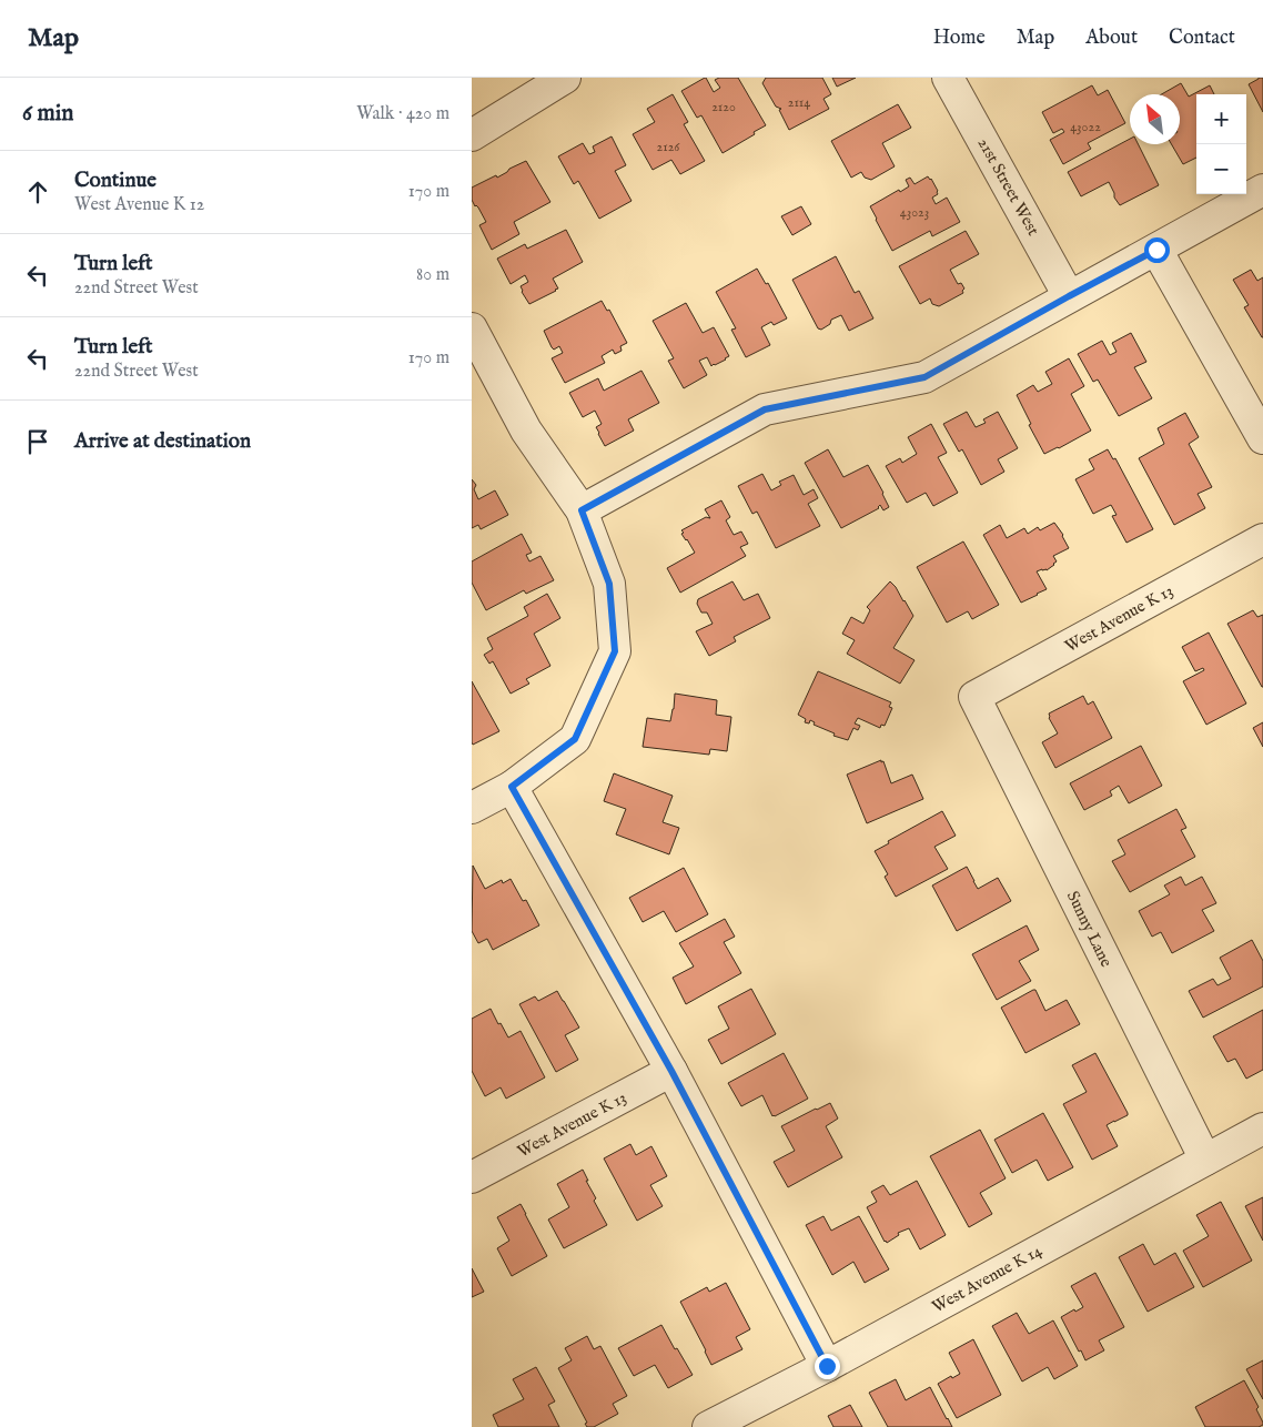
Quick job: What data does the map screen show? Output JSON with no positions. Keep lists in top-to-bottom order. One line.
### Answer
{"streets":{"street":["21st Street West","West Avenue K 13","Sunny Lane","West Avenue K 14"]},"crossings":[["West Avenue K 13","Sunny Lane"],["Sunny Lane","West Avenue K 14"]],"house_numbers":["2114","2120","43022","2126","43023"],"north":"top left","page":{"header":"Map","nav":["Home","Map","About","Contact"],"heading":["6 min","Walk · 420 m"],"map_buttons":["+","−"],"list":[["Continue","West Avenue K 12","170 m"],["Turn left","22nd Street West","80 m"],["Turn left","22nd Street West","170 m"],"Arrive at destination"]}}
